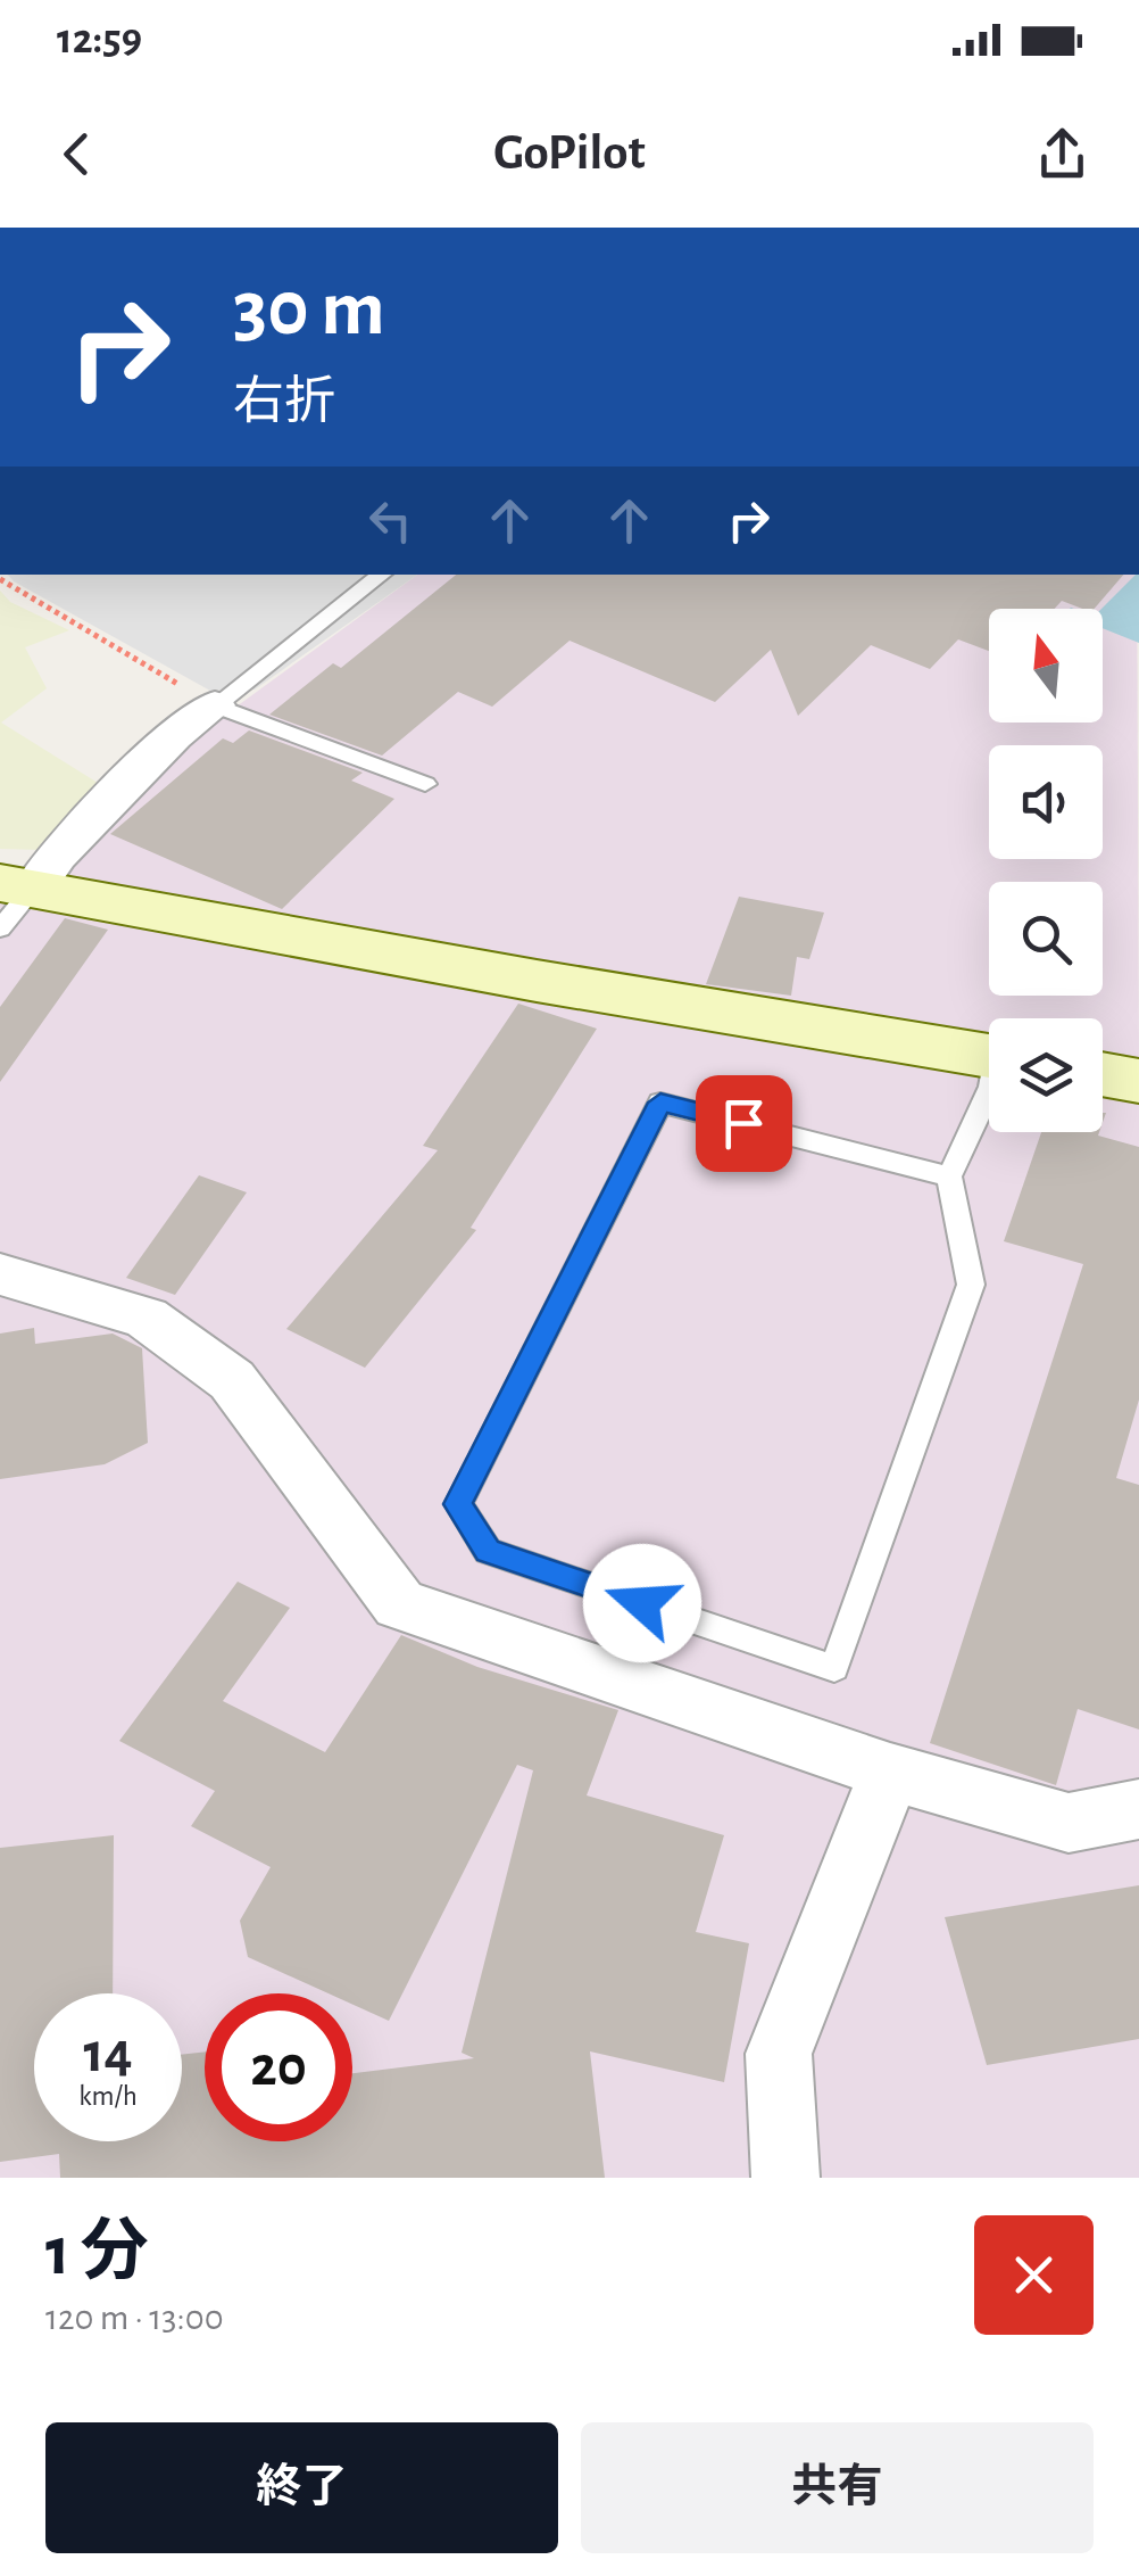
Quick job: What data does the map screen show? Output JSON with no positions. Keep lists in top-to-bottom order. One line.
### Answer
{"north":"top","page":{"status":"12:59","header":"GoPilot","turn":["30 m","右折"],"speed":"14 km/h","limit":"20","heading":["1 分","120 m · 13:00"],"buttons":["終了","共有"]}}
